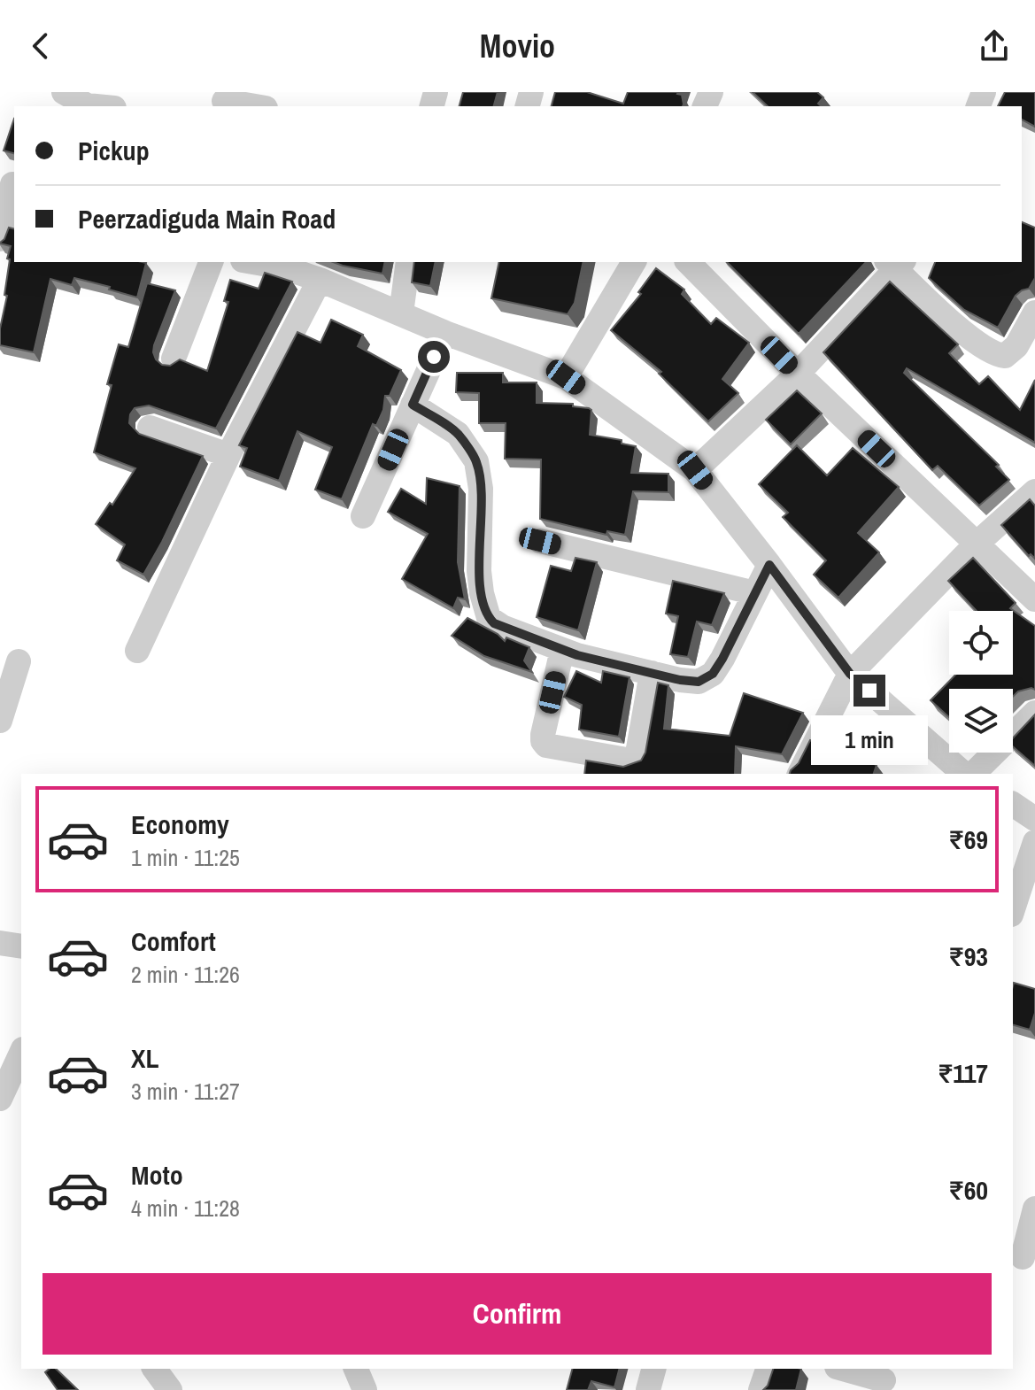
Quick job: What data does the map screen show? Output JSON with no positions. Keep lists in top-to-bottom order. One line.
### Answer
{"page":{"header":"Movio","banner":["Pickup","Peerzadiguda Main Road"],"bubble":"1 min","list":[{"name":"Economy","note":"1 min · 11:25","value":"₹69"},{"name":"Comfort","note":"2 min · 11:26","value":"₹93"},{"name":"XL","note":"3 min · 11:27","value":"₹117"},{"name":"Moto","note":"4 min · 11:28","value":"₹60"}],"buttons":"Confirm"}}
